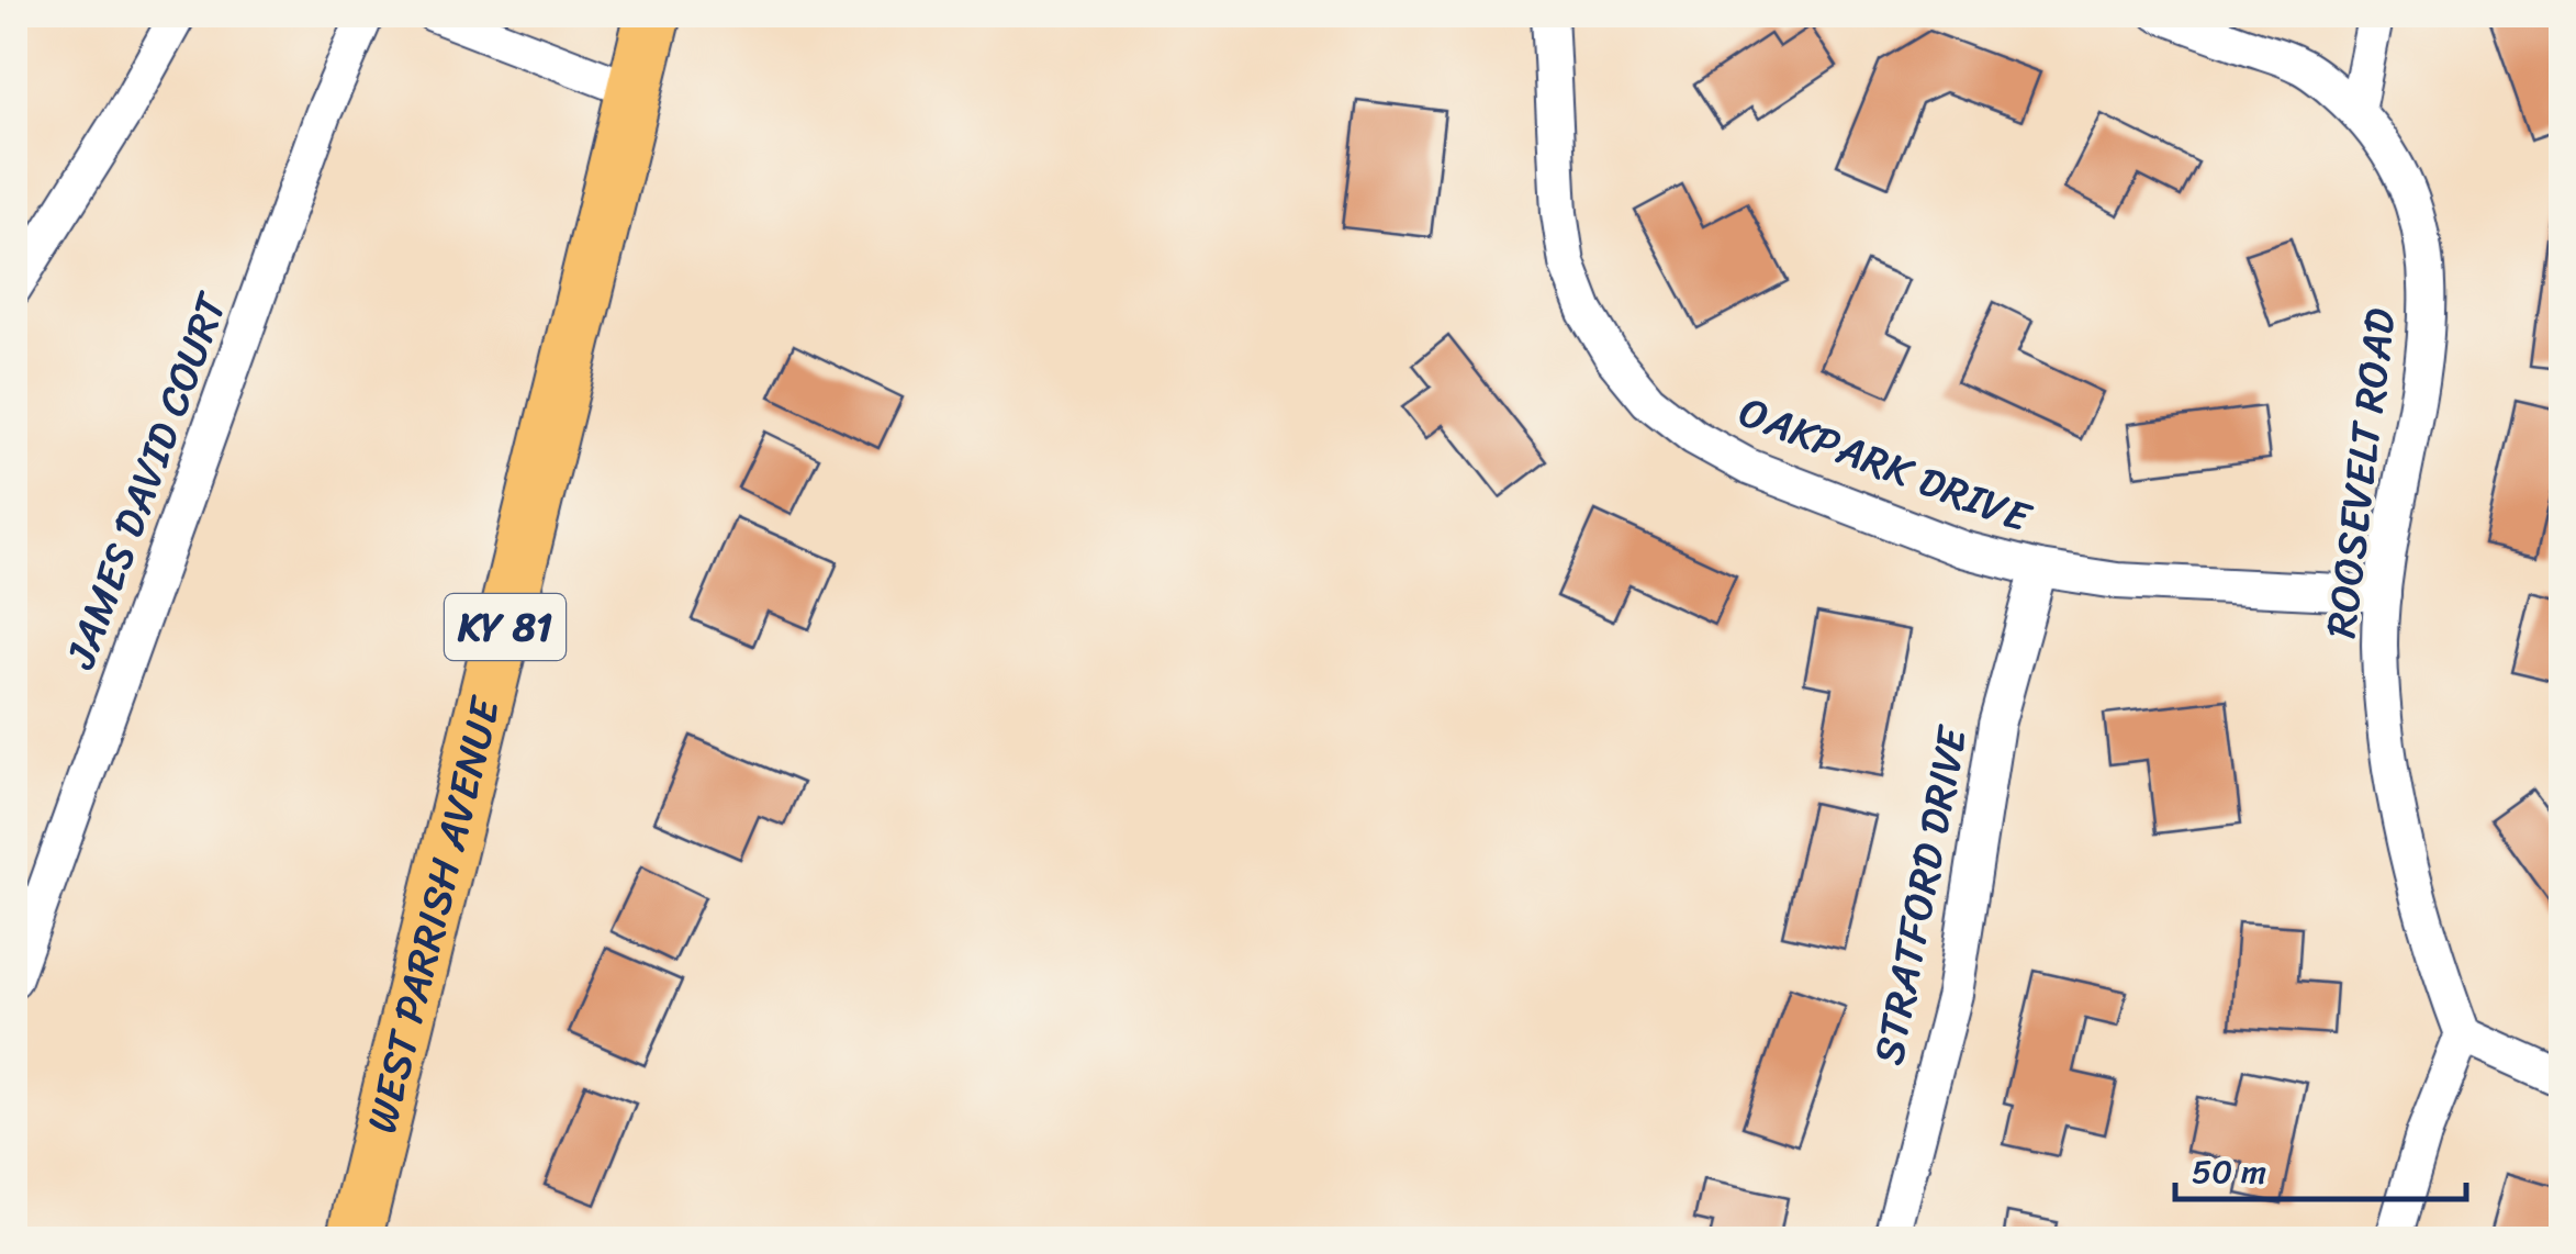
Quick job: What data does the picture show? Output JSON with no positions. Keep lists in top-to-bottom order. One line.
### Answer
{"streets":{"main road":["KY 81","WEST PARRISH AVENUE"],"street":["OAKPARK DRIVE","ROOSEVELT ROAD","JAMES DAVID COURT","STRATFORD DRIVE"]},"crossings":[["OAKPARK DRIVE","ROOSEVELT ROAD"],["OAKPARK DRIVE","STRATFORD DRIVE"]],"scale_bar":"50 m"}
